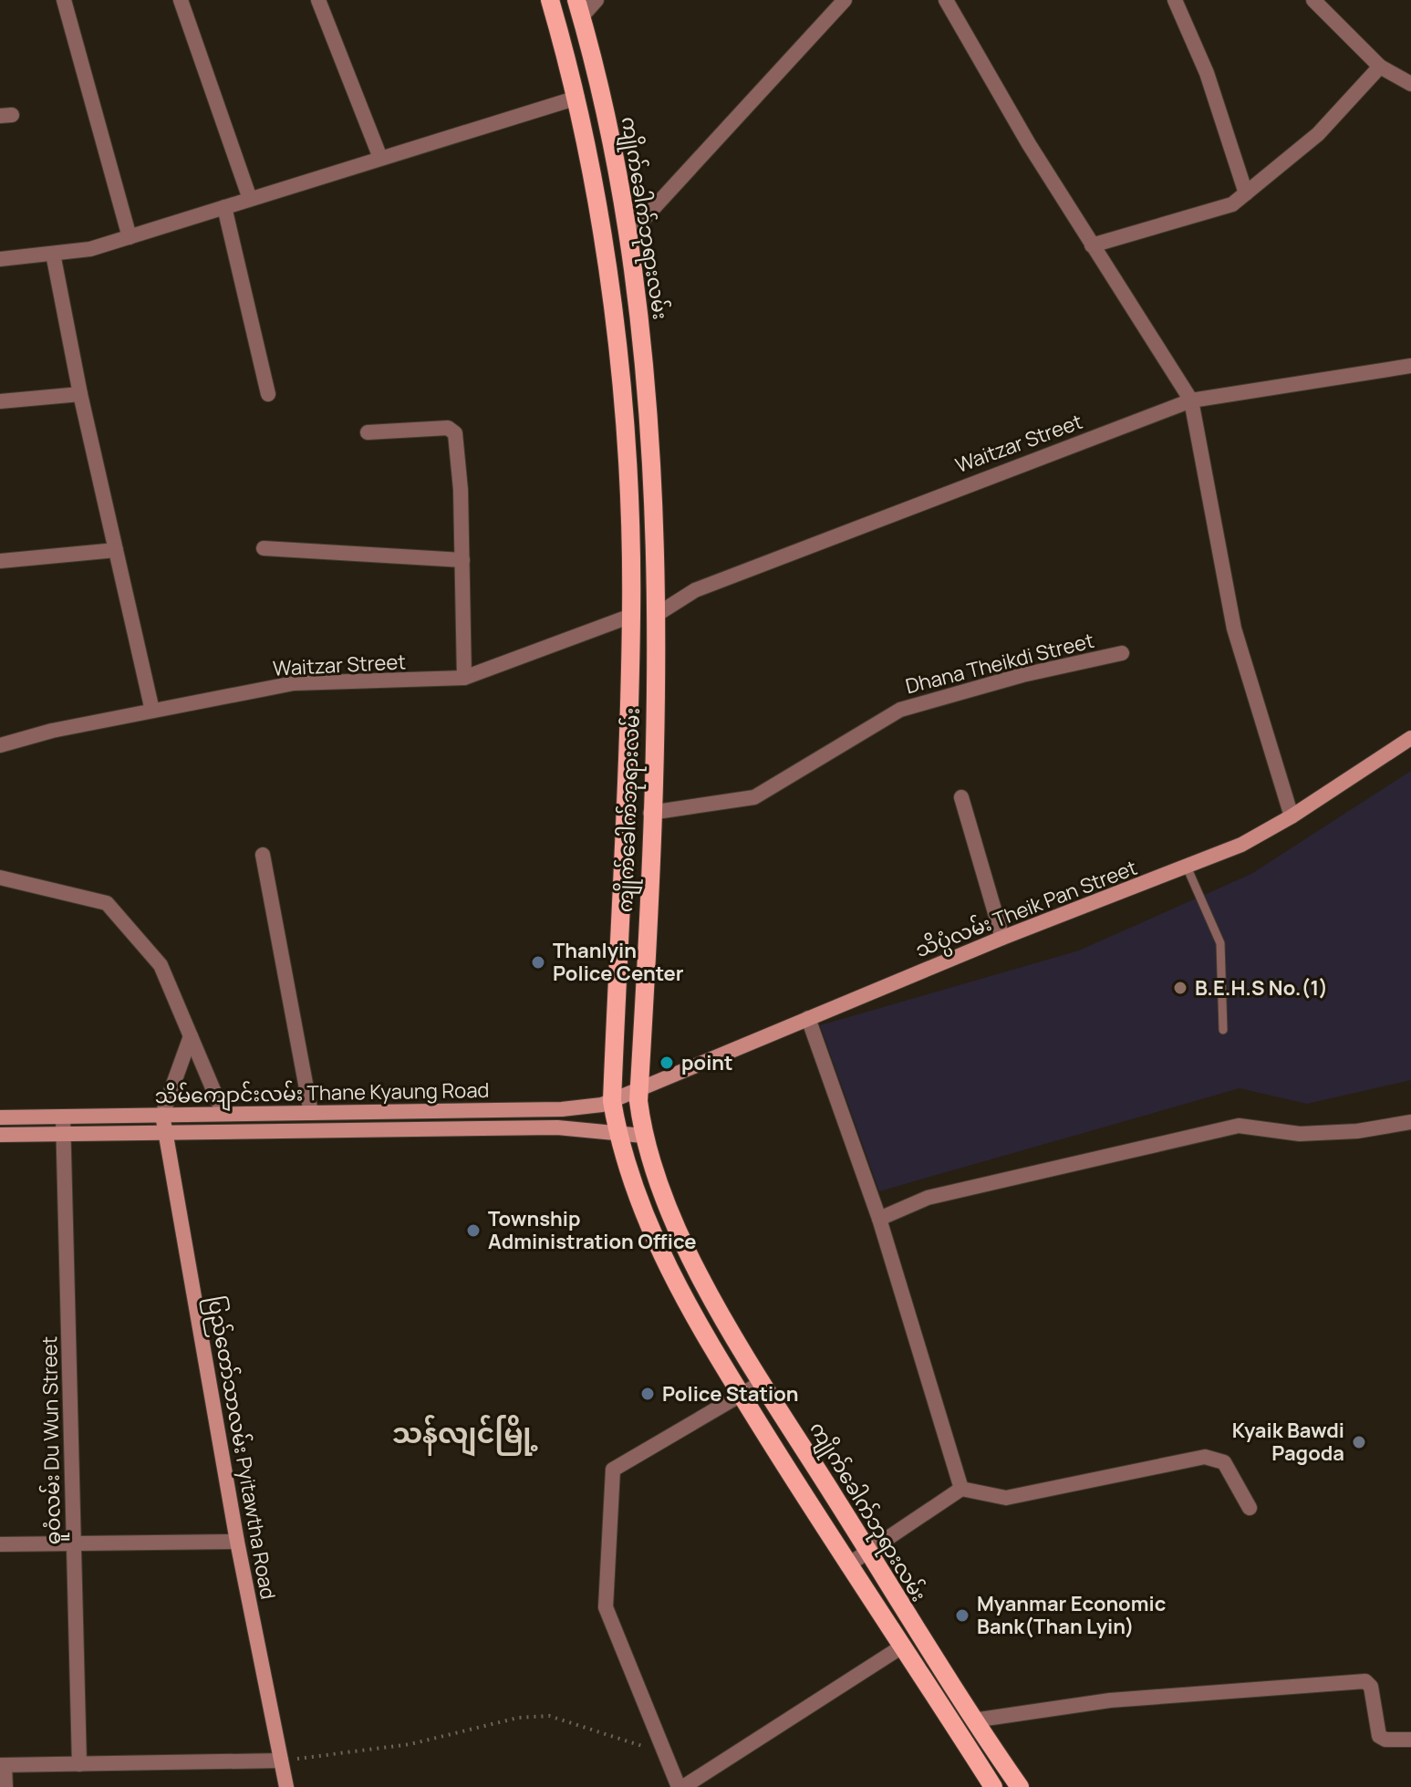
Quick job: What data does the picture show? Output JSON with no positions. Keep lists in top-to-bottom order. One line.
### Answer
{"streets":{"main road":["ကျိုက်ခေါက်ဘုရားလမ်း"],"street":["Waitzar Street","Dhana Theikdi Street","သိပ္ပံလမ်း Theik Pan Street","သိမ်ကျောင်းလမ်း Thane Kyaung Road","ဓူဝံလမ်း Du Wun Street","ပြည်တော်သာလမ်း Pyitawtha Road"]},"crossings":[["ကျိုက်ခေါက်ဘုရားလမ်း","Waitzar Street"],["ကျိုက်ခေါက်ဘုရားလမ်း","Dhana Theikdi Street"],["ကျိုက်ခေါက်ဘုရားလမ်း","သိပ္ပံလမ်း Theik Pan Street"],["ကျိုက်ခေါက်ဘုရားလမ်း","သိမ်ကျောင်းလမ်း Thane Kyaung Road"],["သိပ္ပံလမ်း Theik Pan Street","သိမ်ကျောင်းလမ်း Thane Kyaung Road"],["သိမ်ကျောင်းလမ်း Thane Kyaung Road","ဓူဝံလမ်း Du Wun Street"],["သိမ်ကျောင်းလမ်း Thane Kyaung Road","ပြည်တော်သာလမ်း Pyitawtha Road"]],"districts":["သန်လျင်မြို့"],"places":["Thanlyin Police Center","B.E.H.S No.(1)","point","Township Administration Office","Police Station","Kyaik Bawdi Pagoda","Myanmar Economic Bank(Than Lyin)"]}
